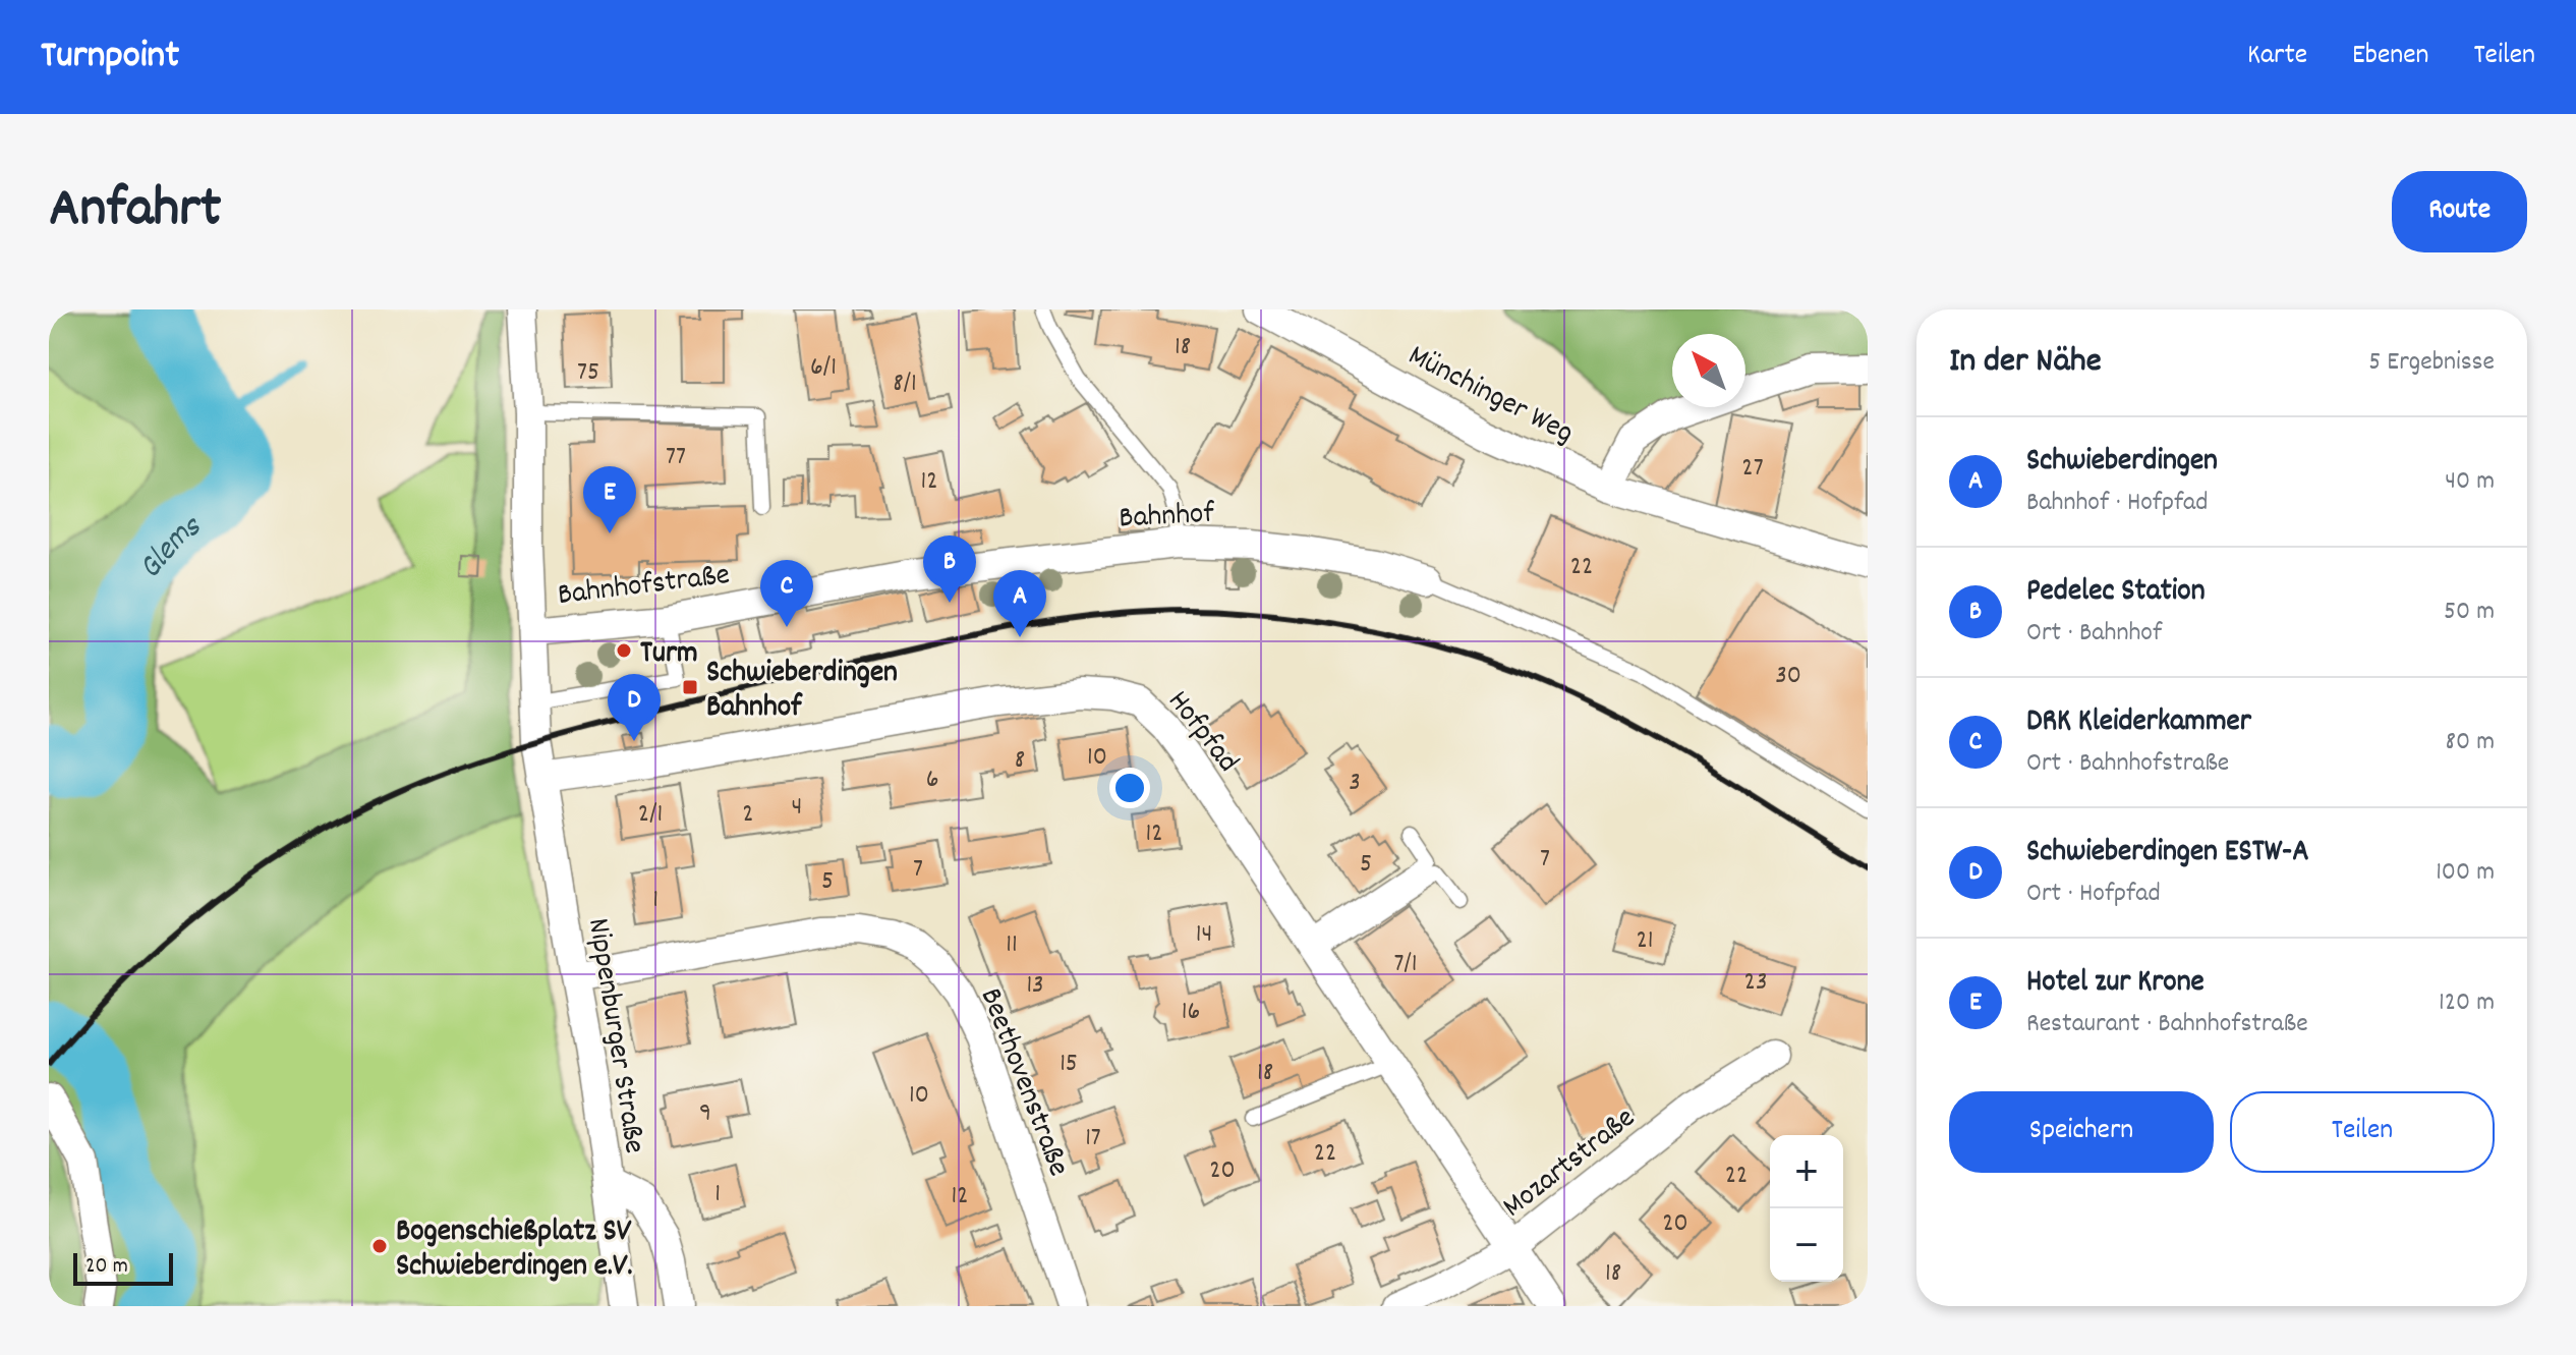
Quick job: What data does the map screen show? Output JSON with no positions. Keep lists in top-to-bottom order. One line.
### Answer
{"streets":{"street":["Münchinger Weg","Bahnhof","Bahnhofstraße","Hofpfad","Nippenburger Straße","Beethovenstraße","Mozartstraße"]},"crossings":[["Bahnhof","Bahnhofstraße"],["Bahnhofstraße","Hofpfad"],["Bahnhofstraße","Nippenburger Straße"],["Hofpfad","Nippenburger Straße"],["Hofpfad","Mozartstraße"],["Nippenburger Straße","Beethovenstraße"]],"water":["Glems"],"places":{"other":["Turm","Bogenschießplatz SV Schwieberdingen e.V."],"transit":["Schwieberdingen Bahnhof"]},"house_numbers":["18","6/1","75","8/1","77","27","12","22","30","10","8","6","3","4","2/1","2","12","7","5","7","5","1","14","21","11","7/1","23","13","16","15","18","10","9","17","22","20","22","1","12","20","18"],"scale_bar":"20 m","north":"top left","page":{"header":"Turnpoint","nav":["Karte","Ebenen","Teilen"],"title":"Anfahrt","buttons":["Route",["Speichern","Teilen"]],"heading":["In der Nähe","5 Ergebnisse"],"list":[{"mark":"A","name":"Schwieberdingen","note":"Bahnhof · Hofpfad","value":"40 m"},{"mark":"B","name":"Pedelec Station","note":"Ort · Bahnhof","value":"50 m"},{"mark":"C","name":"DRK Kleiderkammer","note":"Ort · Bahnhofstraße","value":"80 m"},{"mark":"D","name":"Schwieberdingen ESTW-A","note":"Ort · Hofpfad","value":"100 m"},{"mark":"E","name":"Hotel zur Krone","note":"Restaurant · Bahnhofstraße","value":"120 m"}],"pins":["E","B","C","A","D"],"map_buttons":["+","−"],"scale":"20 m"}}
